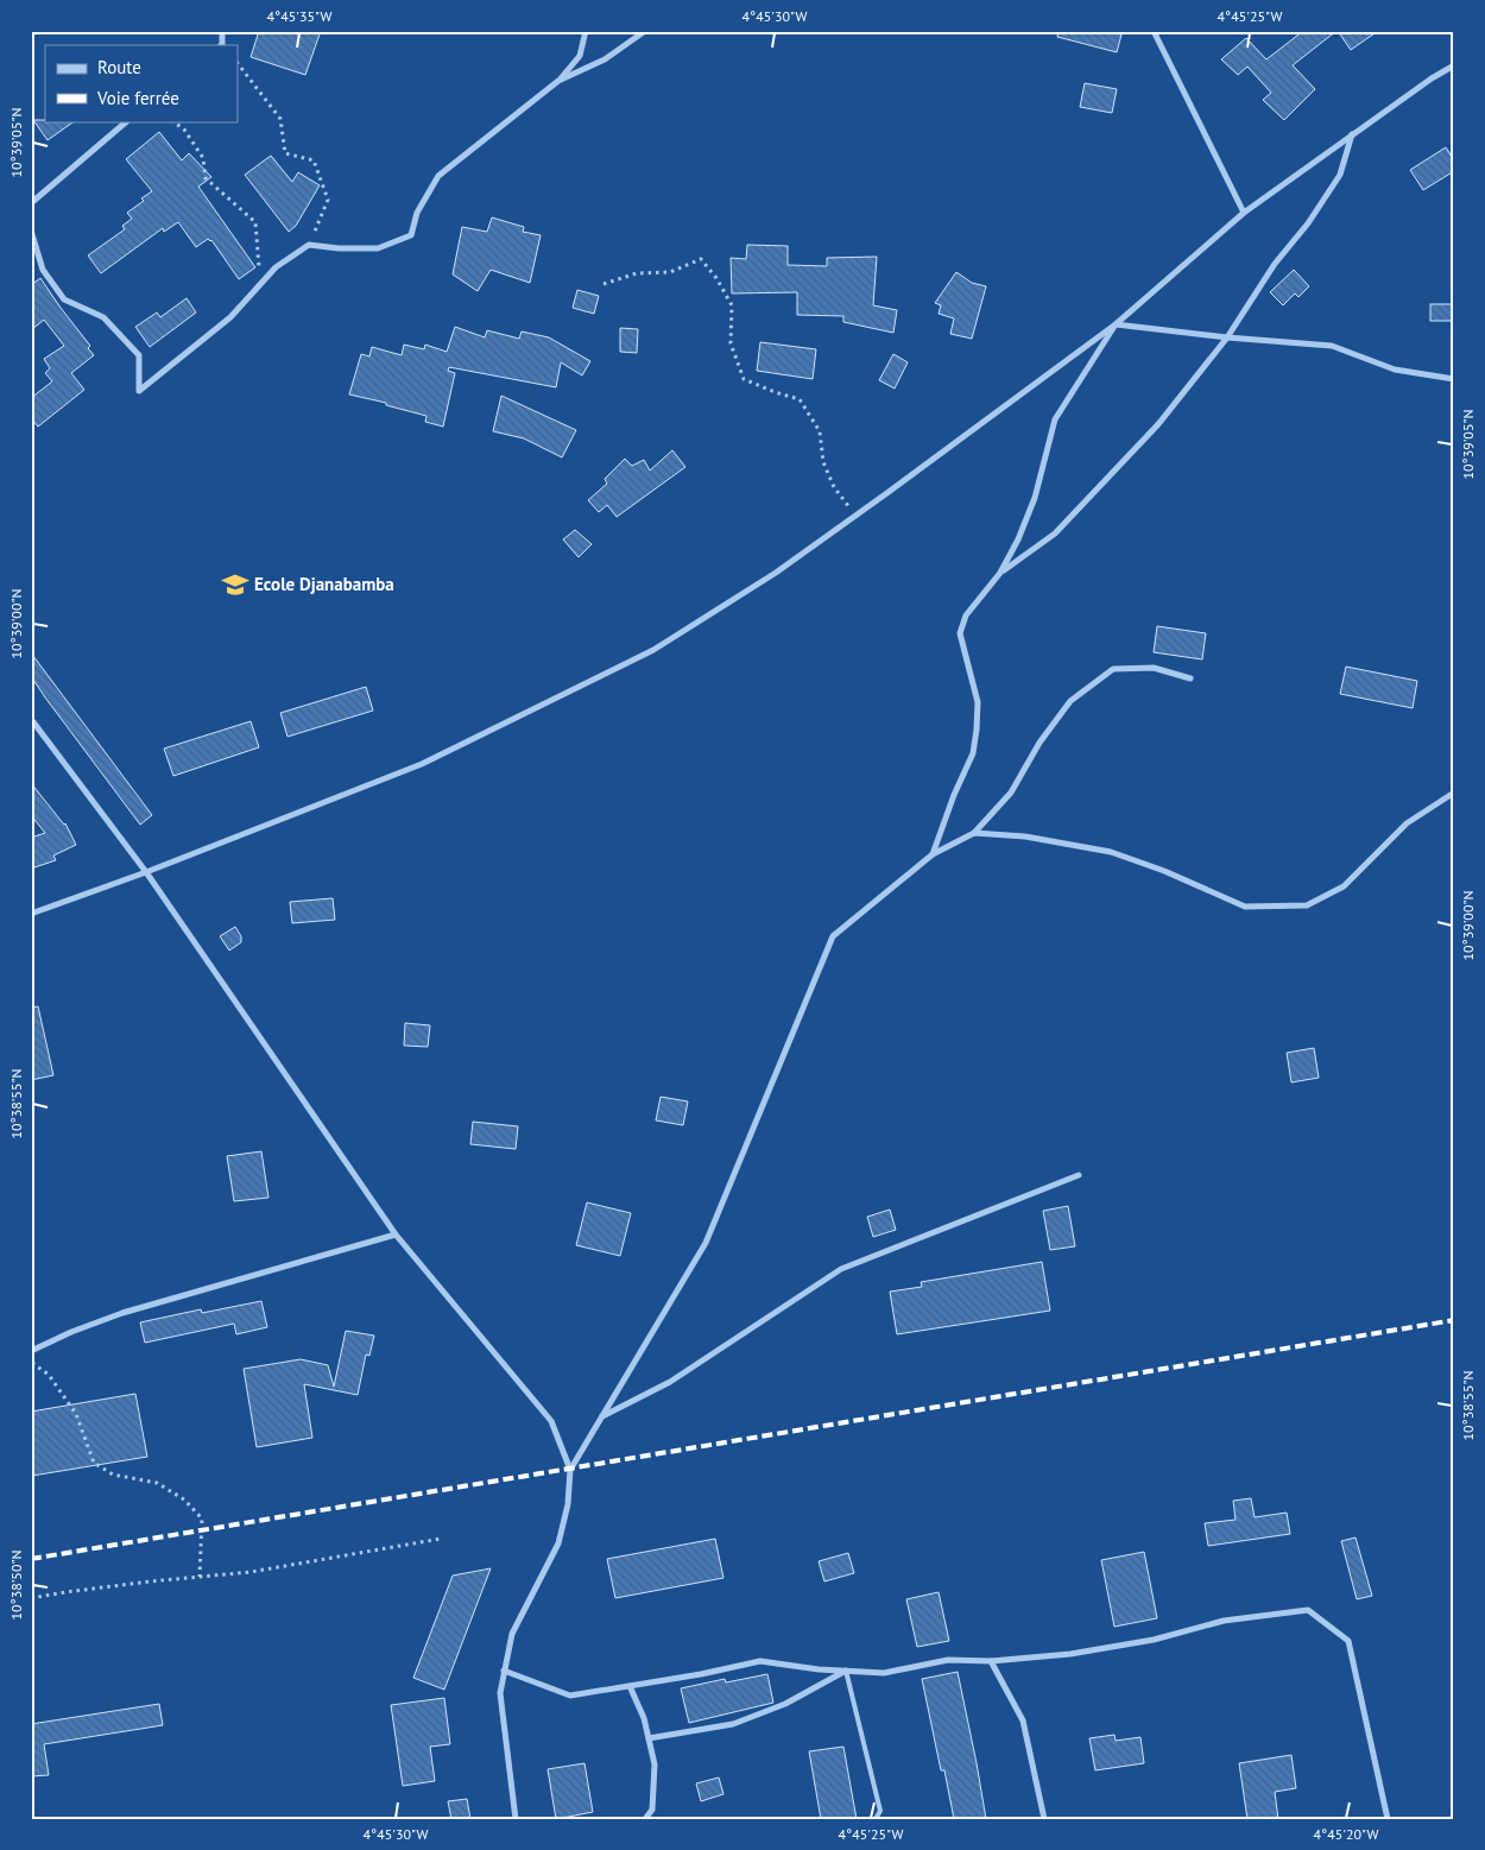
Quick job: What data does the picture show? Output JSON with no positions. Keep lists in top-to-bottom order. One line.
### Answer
{"places":{"school or university":["Ecole Djanabamba"]},"legend":["Route","Voie ferrée"],"coordinates":["4°45'35\"W","4°45'30\"W","4°45'25\"W","10°39'05\"N","10°39'00\"N","10°38'55\"N","10°38'50\"N","4°45'20\"W"]}
